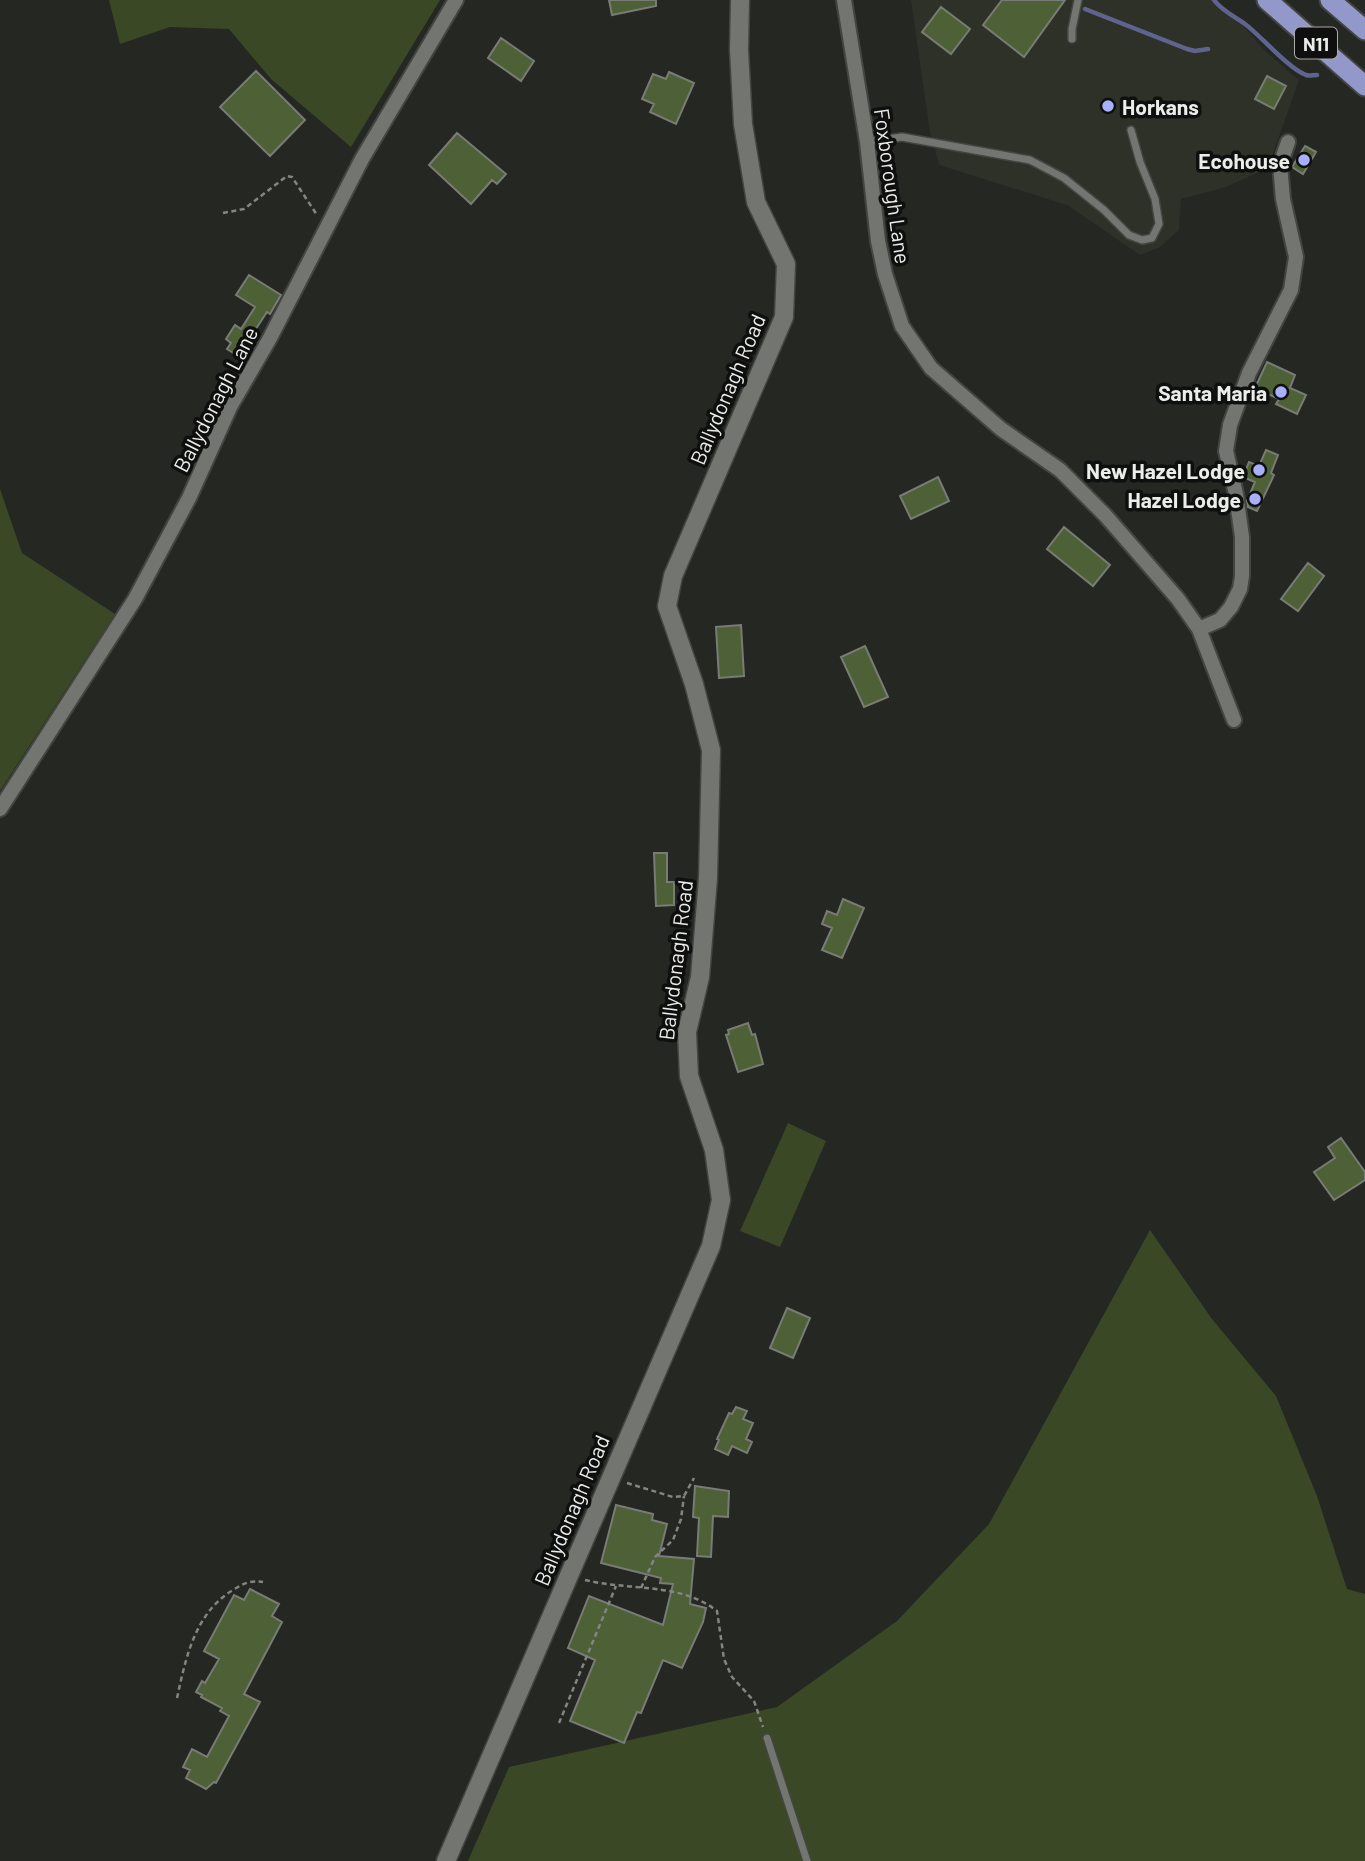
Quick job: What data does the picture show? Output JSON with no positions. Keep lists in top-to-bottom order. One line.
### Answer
{"streets":{"highway":["N11"],"street":["Foxborough Lane","Ballydonagh Road","Ballydonagh Lane"]},"places":["Horkans","Ecohouse","Santa Maria","New Hazel Lodge","Hazel Lodge"]}
